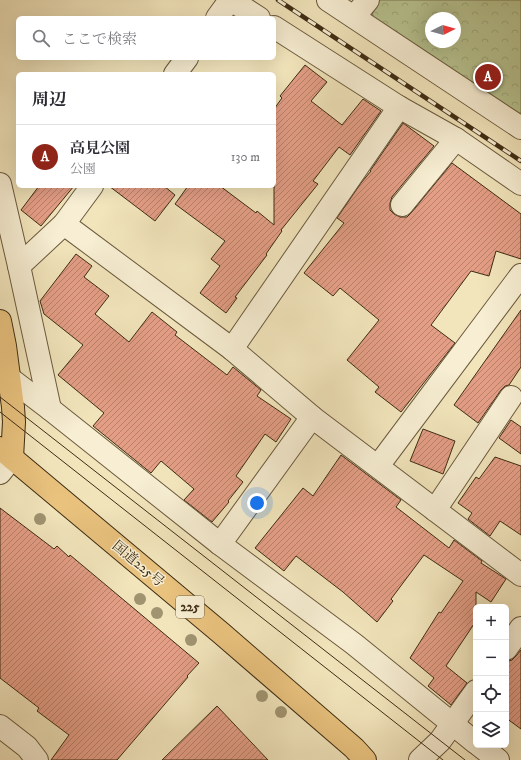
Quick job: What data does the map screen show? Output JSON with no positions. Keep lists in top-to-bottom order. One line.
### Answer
{"streets":{"main road":["国道225号","225"]},"north":"right","page":{"search":"ここで検索","pins":"A","heading":"周辺","list":[{"mark":"A","name":"高見公園","note":"公園","value":"130 m"}],"map_buttons":["+","−"]}}
